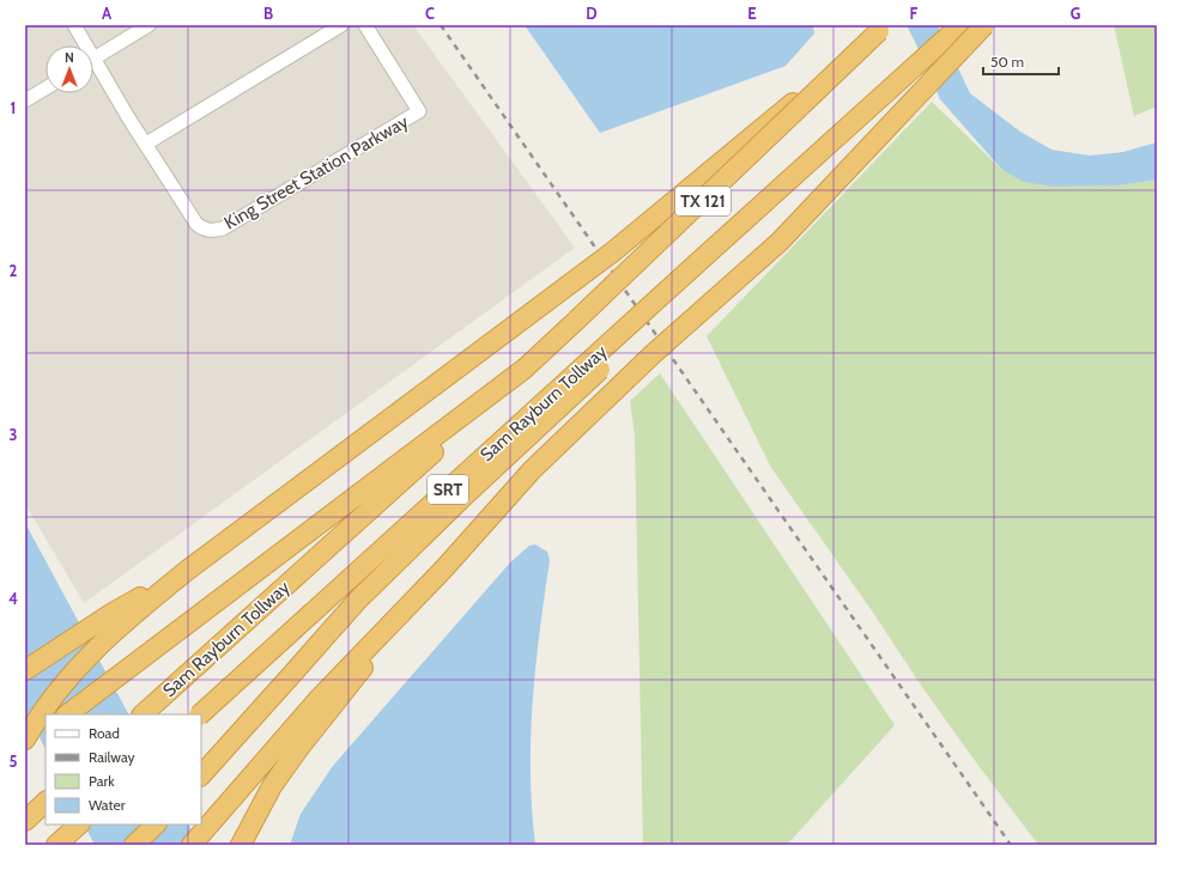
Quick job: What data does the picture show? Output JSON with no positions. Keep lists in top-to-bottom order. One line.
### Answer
{"streets":{"highway":["TX 121","Sam Rayburn Tollway","SRT"],"street":["King Street Station Parkway"]},"crossings":[["TX 121","Sam Rayburn Tollway"]],"legend":["Road","Railway","Park","Water"],"scale_bar":"50 m","north":"top","grid":{"columns":["A","B","C","D","E","F","G"],"rows":["1","2","3","4","5"]}}
